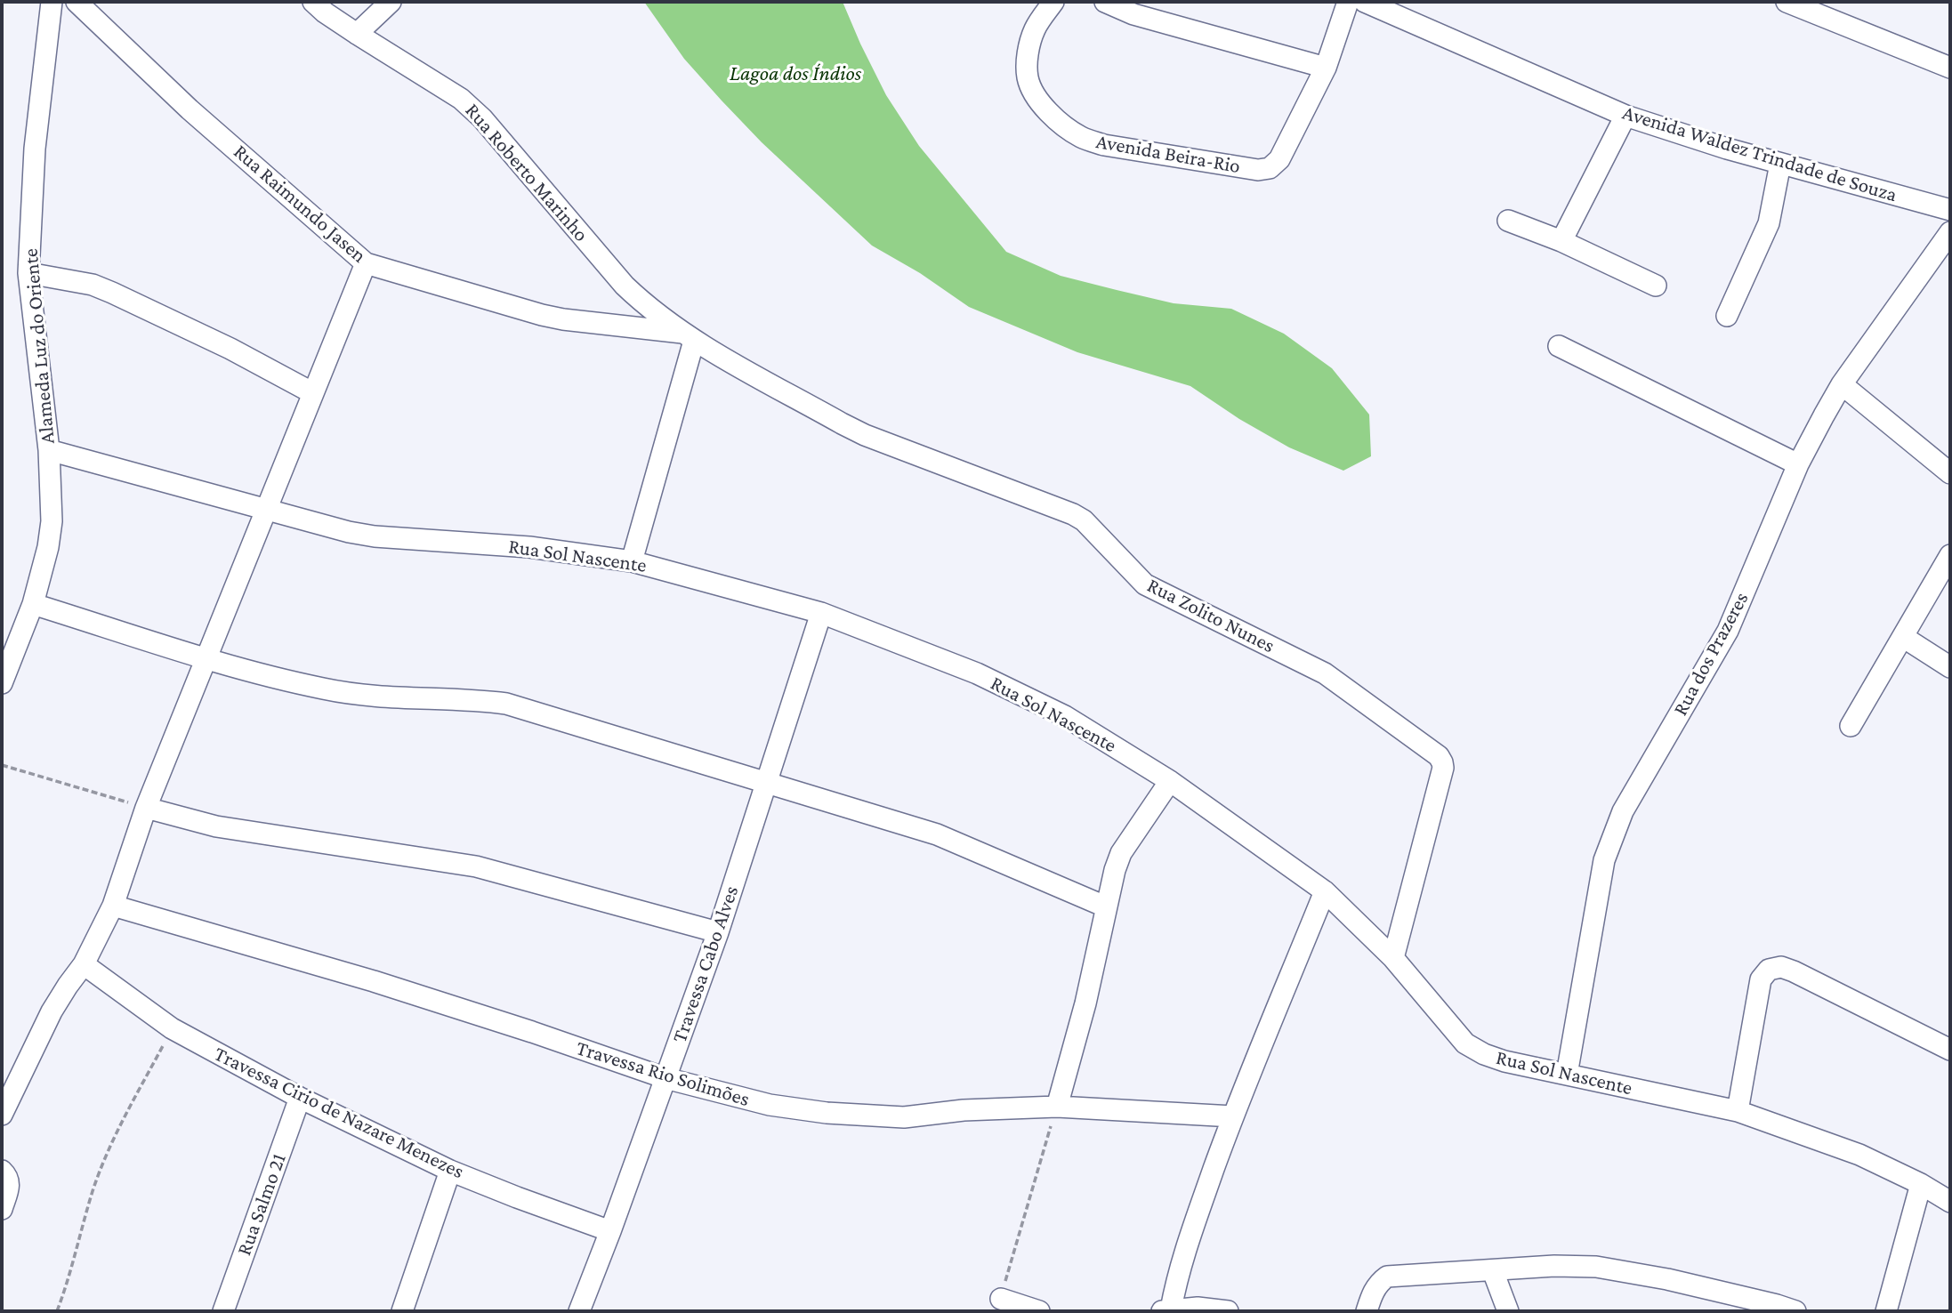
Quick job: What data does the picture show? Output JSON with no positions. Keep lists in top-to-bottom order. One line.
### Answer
{"streets":{"street":["Avenida Beira-Rio","Avenida Waldez Trindade de Souza","Rua Roberto Marinho","Rua Raimundo Jasen","Alameda Luz do Oriente","Rua Sol Nascente","Rua Zolito Nunes","Rua dos Prazeres","Travessa Cabo Alves","Travessa Rio Solimões","Travessa Cirio de Nazare Menezes","Rua Salmo 21"]},"crossings":[["Rua Roberto Marinho","Rua Raimundo Jasen"],["Rua Roberto Marinho","Rua Zolito Nunes"],["Rua Raimundo Jasen","Rua Zolito Nunes"],["Alameda Luz do Oriente","Rua Sol Nascente"],["Rua Sol Nascente","Rua Zolito Nunes"],["Rua Sol Nascente","Rua dos Prazeres"],["Rua Sol Nascente","Travessa Cabo Alves"],["Travessa Cabo Alves","Travessa Rio Solimões"],["Travessa Cabo Alves","Travessa Cirio de Nazare Menezes"],["Travessa Cirio de Nazare Menezes","Rua Salmo 21"]],"water":["Lagoa dos Índios"]}
